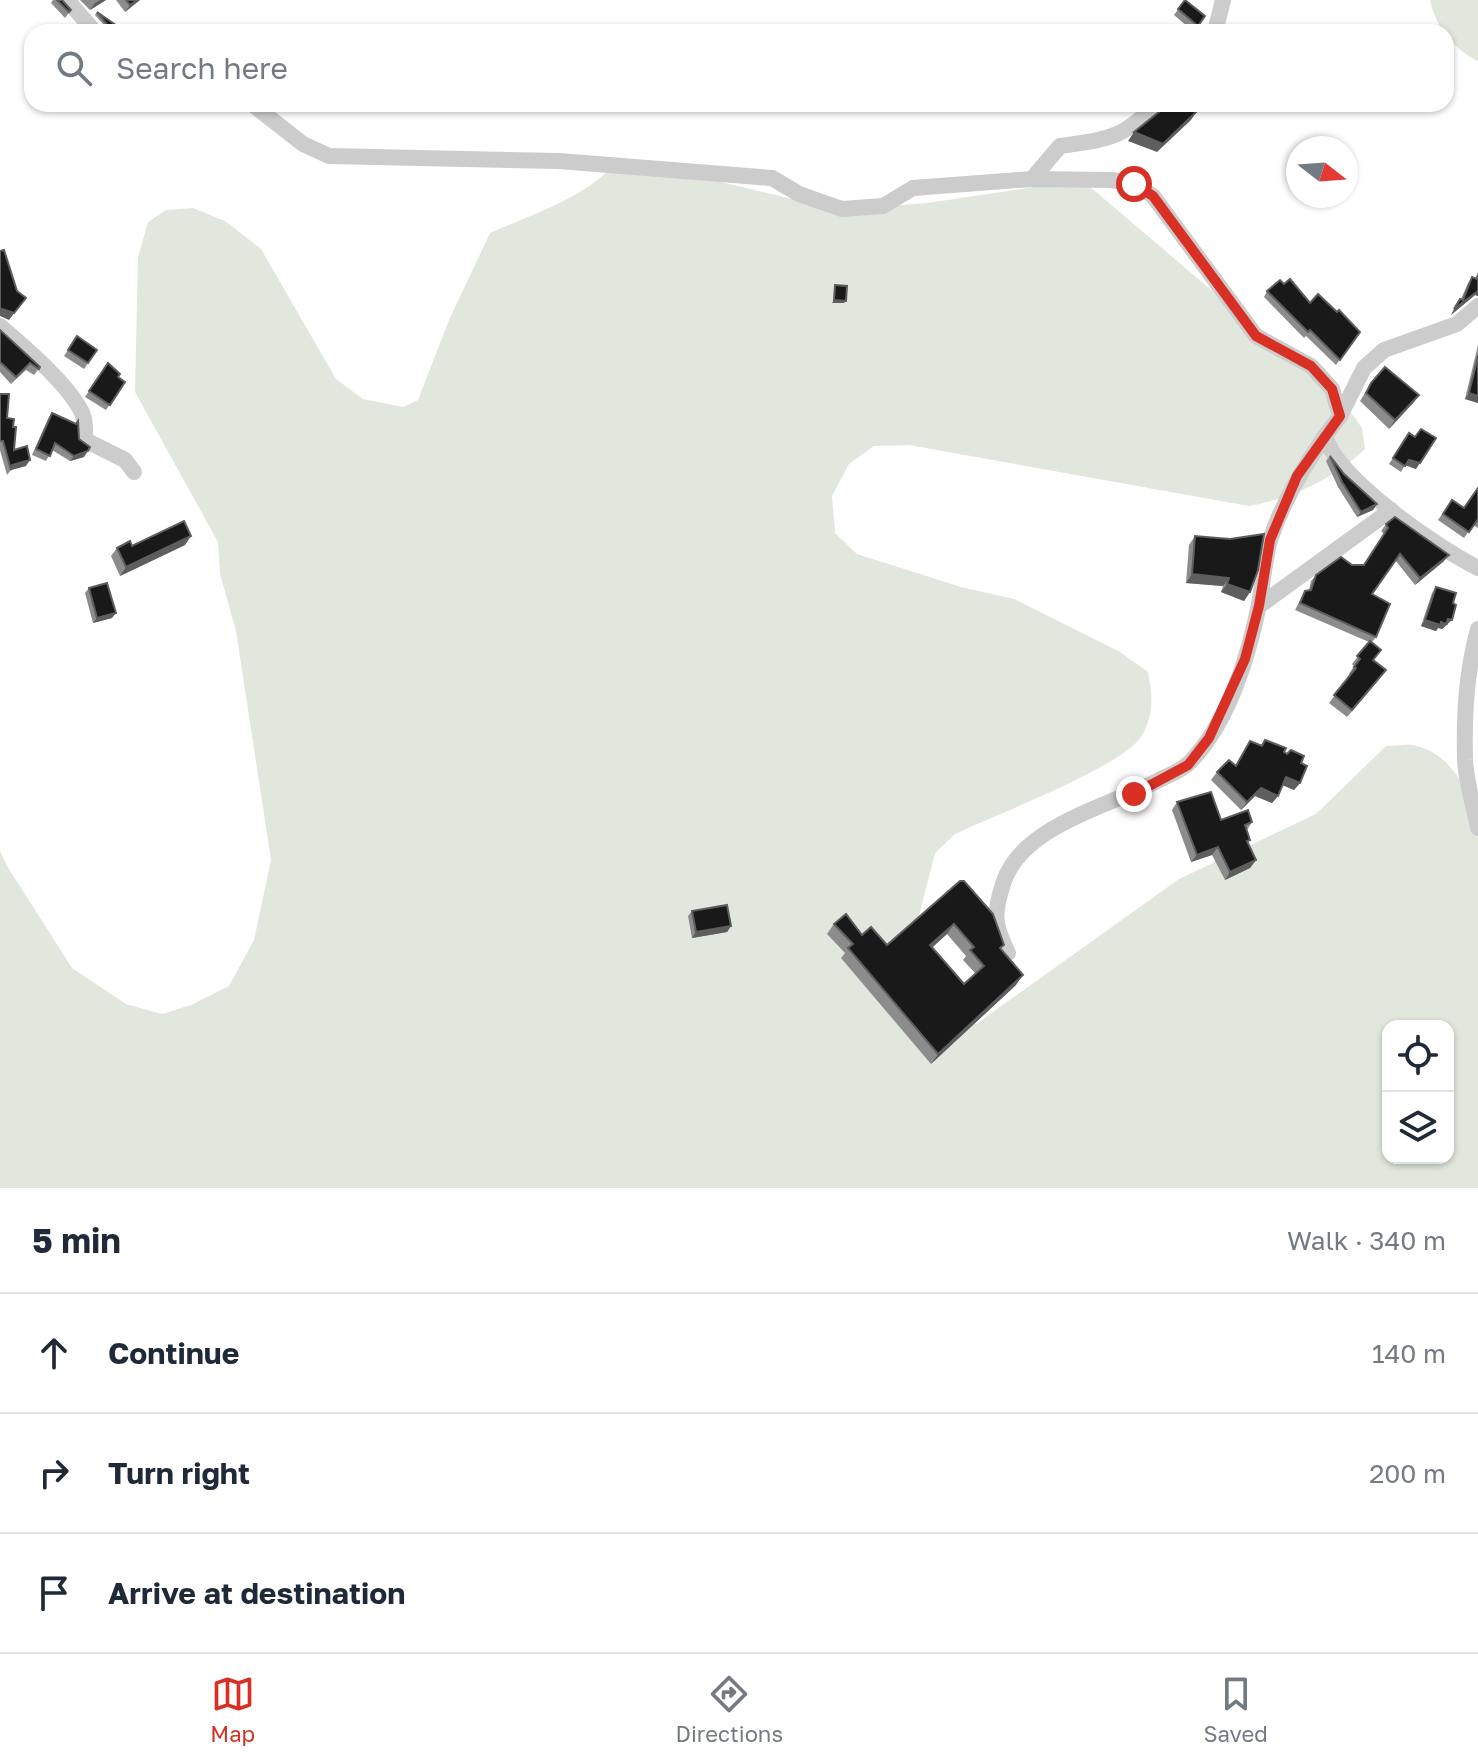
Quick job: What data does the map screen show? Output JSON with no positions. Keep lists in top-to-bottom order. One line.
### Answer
{"north":"right","page":{"search":"Search here","heading":["5 min","Walk · 340 m"],"list":[["Continue","140 m"],["Turn right","200 m"],"Arrive at destination"],"nav":["Map","Directions","Saved"]}}
